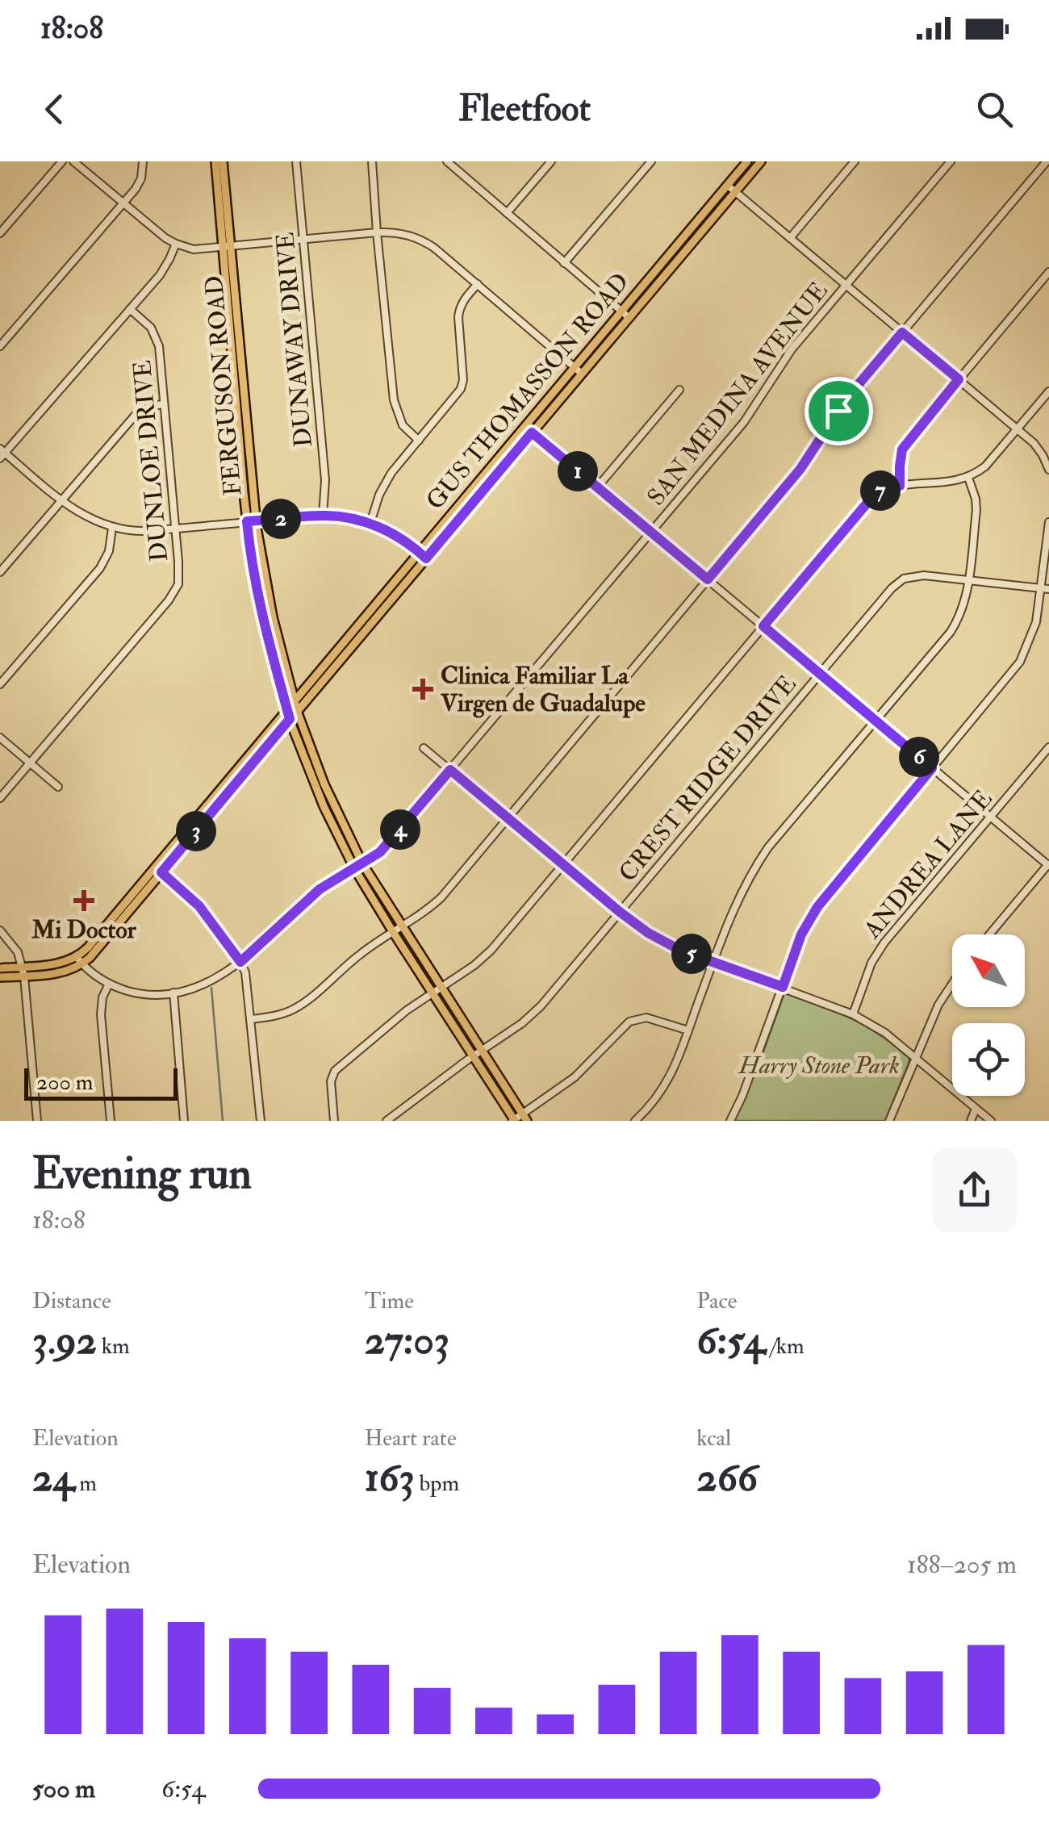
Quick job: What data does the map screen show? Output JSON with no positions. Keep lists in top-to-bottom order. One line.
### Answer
{"streets":{"main road":["FERGUSON ROAD","GUS THOMASSON ROAD"],"street":["DUNAWAY DRIVE","SAN MEDINA AVENUE","DUNLOE DRIVE","CREST RIDGE DRIVE","ANDREA LANE"]},"crossings":[["FERGUSON ROAD","GUS THOMASSON ROAD"],["FERGUSON ROAD","SAN MEDINA AVENUE"],["FERGUSON ROAD","CREST RIDGE DRIVE"],["GUS THOMASSON ROAD","SAN MEDINA AVENUE"]],"parks":["Harry Stone Park"],"places":{"health":["Clinica Familiar La Virgen de Guadalupe","Mi Doctor"]},"scale_bar":"200 m","north":"top left","page":{"status":"18:08","header":"Fleetfoot","pins":["1","7","2","6","4","3","5"],"scale":"200 m","heading":["Evening run","18:08"],"stats":[["Distance","3.92 km"],["Time","27:03"],["Pace","6:54 /km"],["Elevation","24 m"],["Heart rate","163 bpm"],["kcal","266"]],"chart":["Elevation","188–205 m"],"list":[{"name":"500 m","note":"6:54"}]}}
